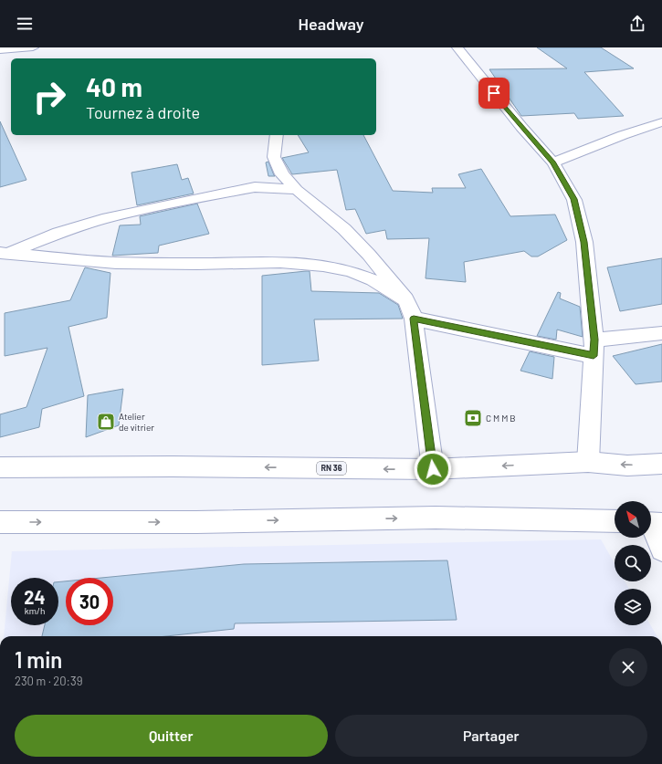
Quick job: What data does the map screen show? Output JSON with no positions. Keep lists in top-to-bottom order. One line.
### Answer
{"streets":{"street":["RN 36"]},"places":{"bank":["C M M B"],"shop":["Atelier de vitrier"]},"north":"top left","page":{"header":"Headway","turn":["40 m","Tournez à droite"],"speed":"24 km/h","limit":"30","heading":["1 min","230 m · 20:39"],"buttons":["Quitter","Partager"]}}
